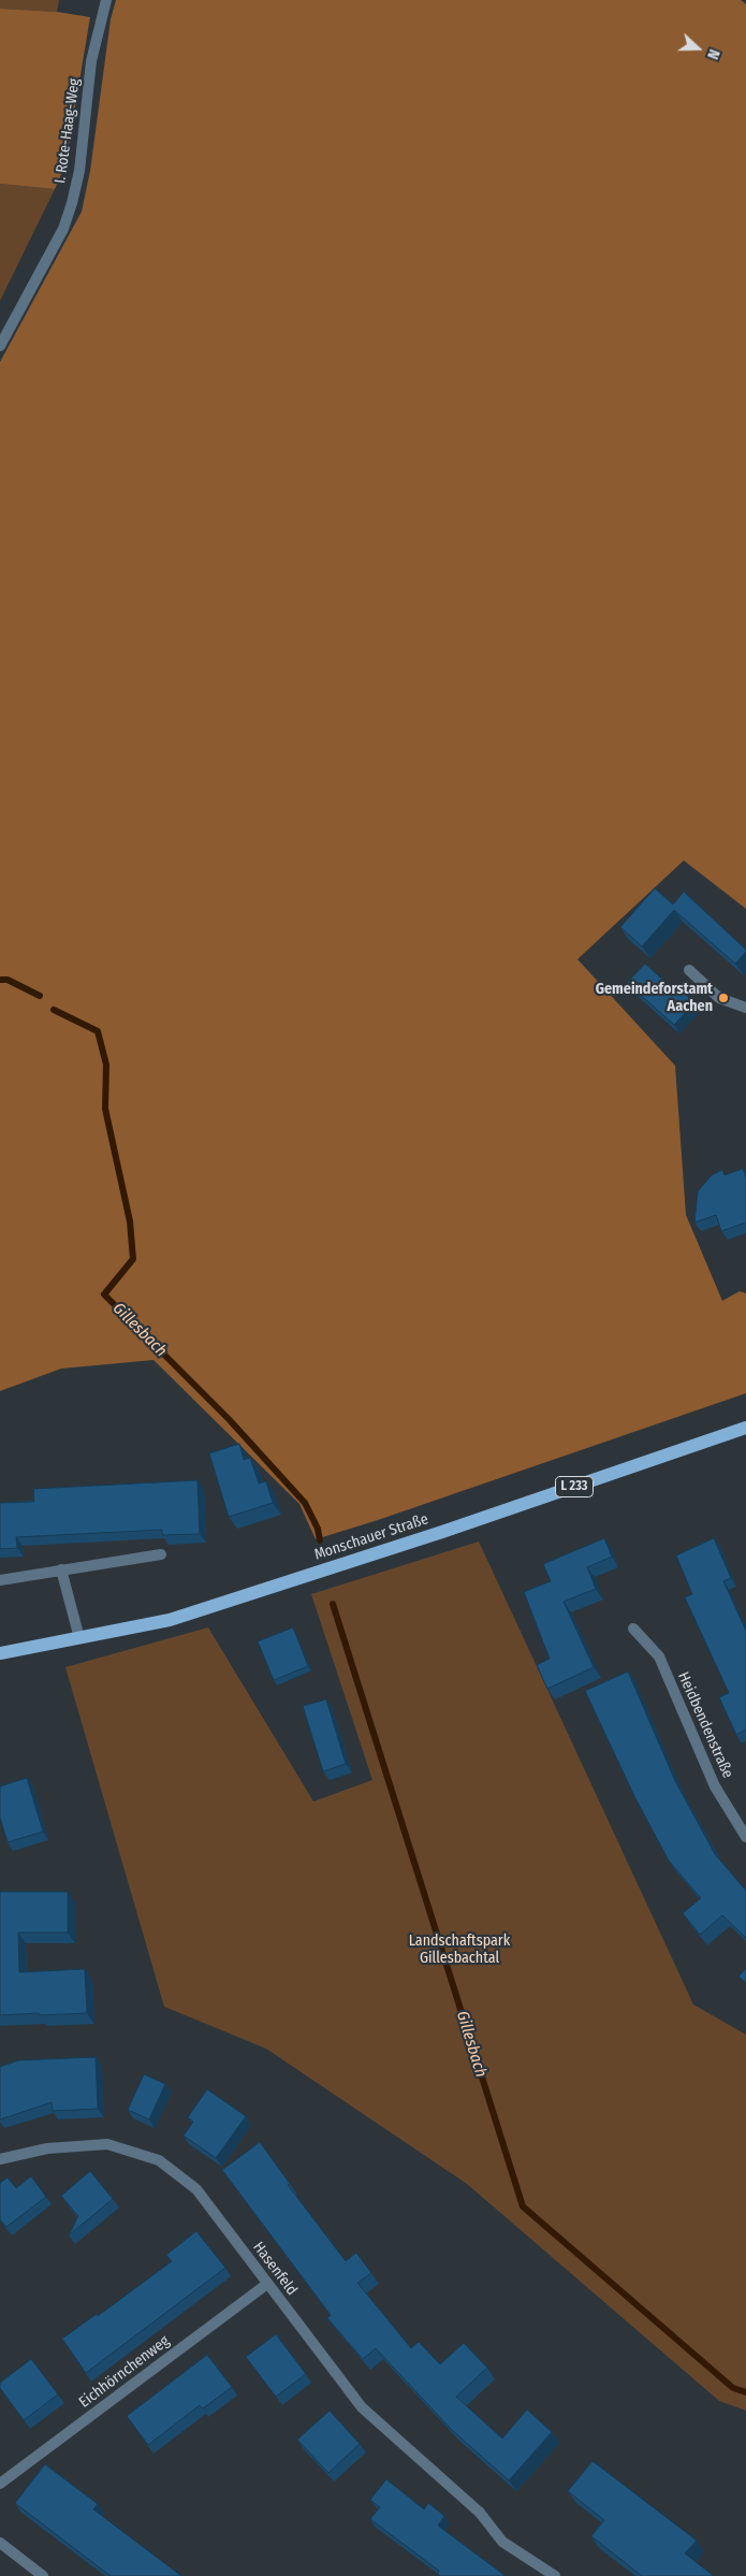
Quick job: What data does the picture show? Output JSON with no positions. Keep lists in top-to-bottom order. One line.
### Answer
{"streets":{"main road":["L 233","Monschauer Straße"],"street":["I. Rote-Haag-Weg","Heidbendenstraße","Hasenfeld","Eichhörnchenweg"]},"crossings":[["Hasenfeld","Eichhörnchenweg"]],"water":["Gillesbach"],"parks":["Landschaftspark Gillesbachtal"],"places":["Gemeindeforstamt Aachen"],"north":"right"}
